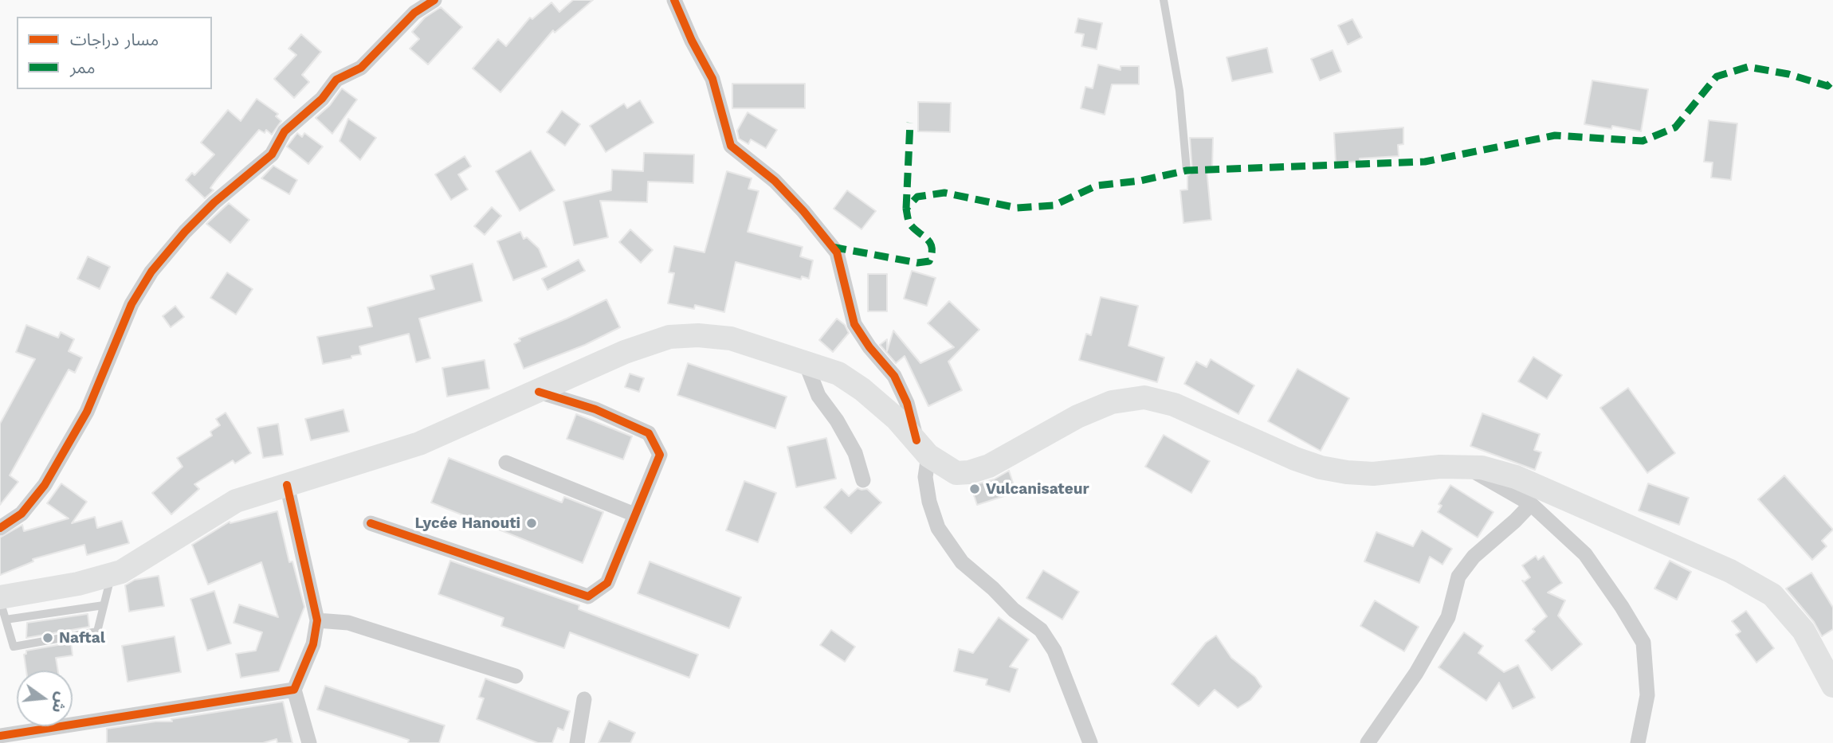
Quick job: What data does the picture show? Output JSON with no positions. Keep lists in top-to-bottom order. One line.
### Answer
{"places":["Vulcanisateur","Lycée Hanouti","Naftal"],"legend":["مسار دراجات","ممر"],"north":"right"}
